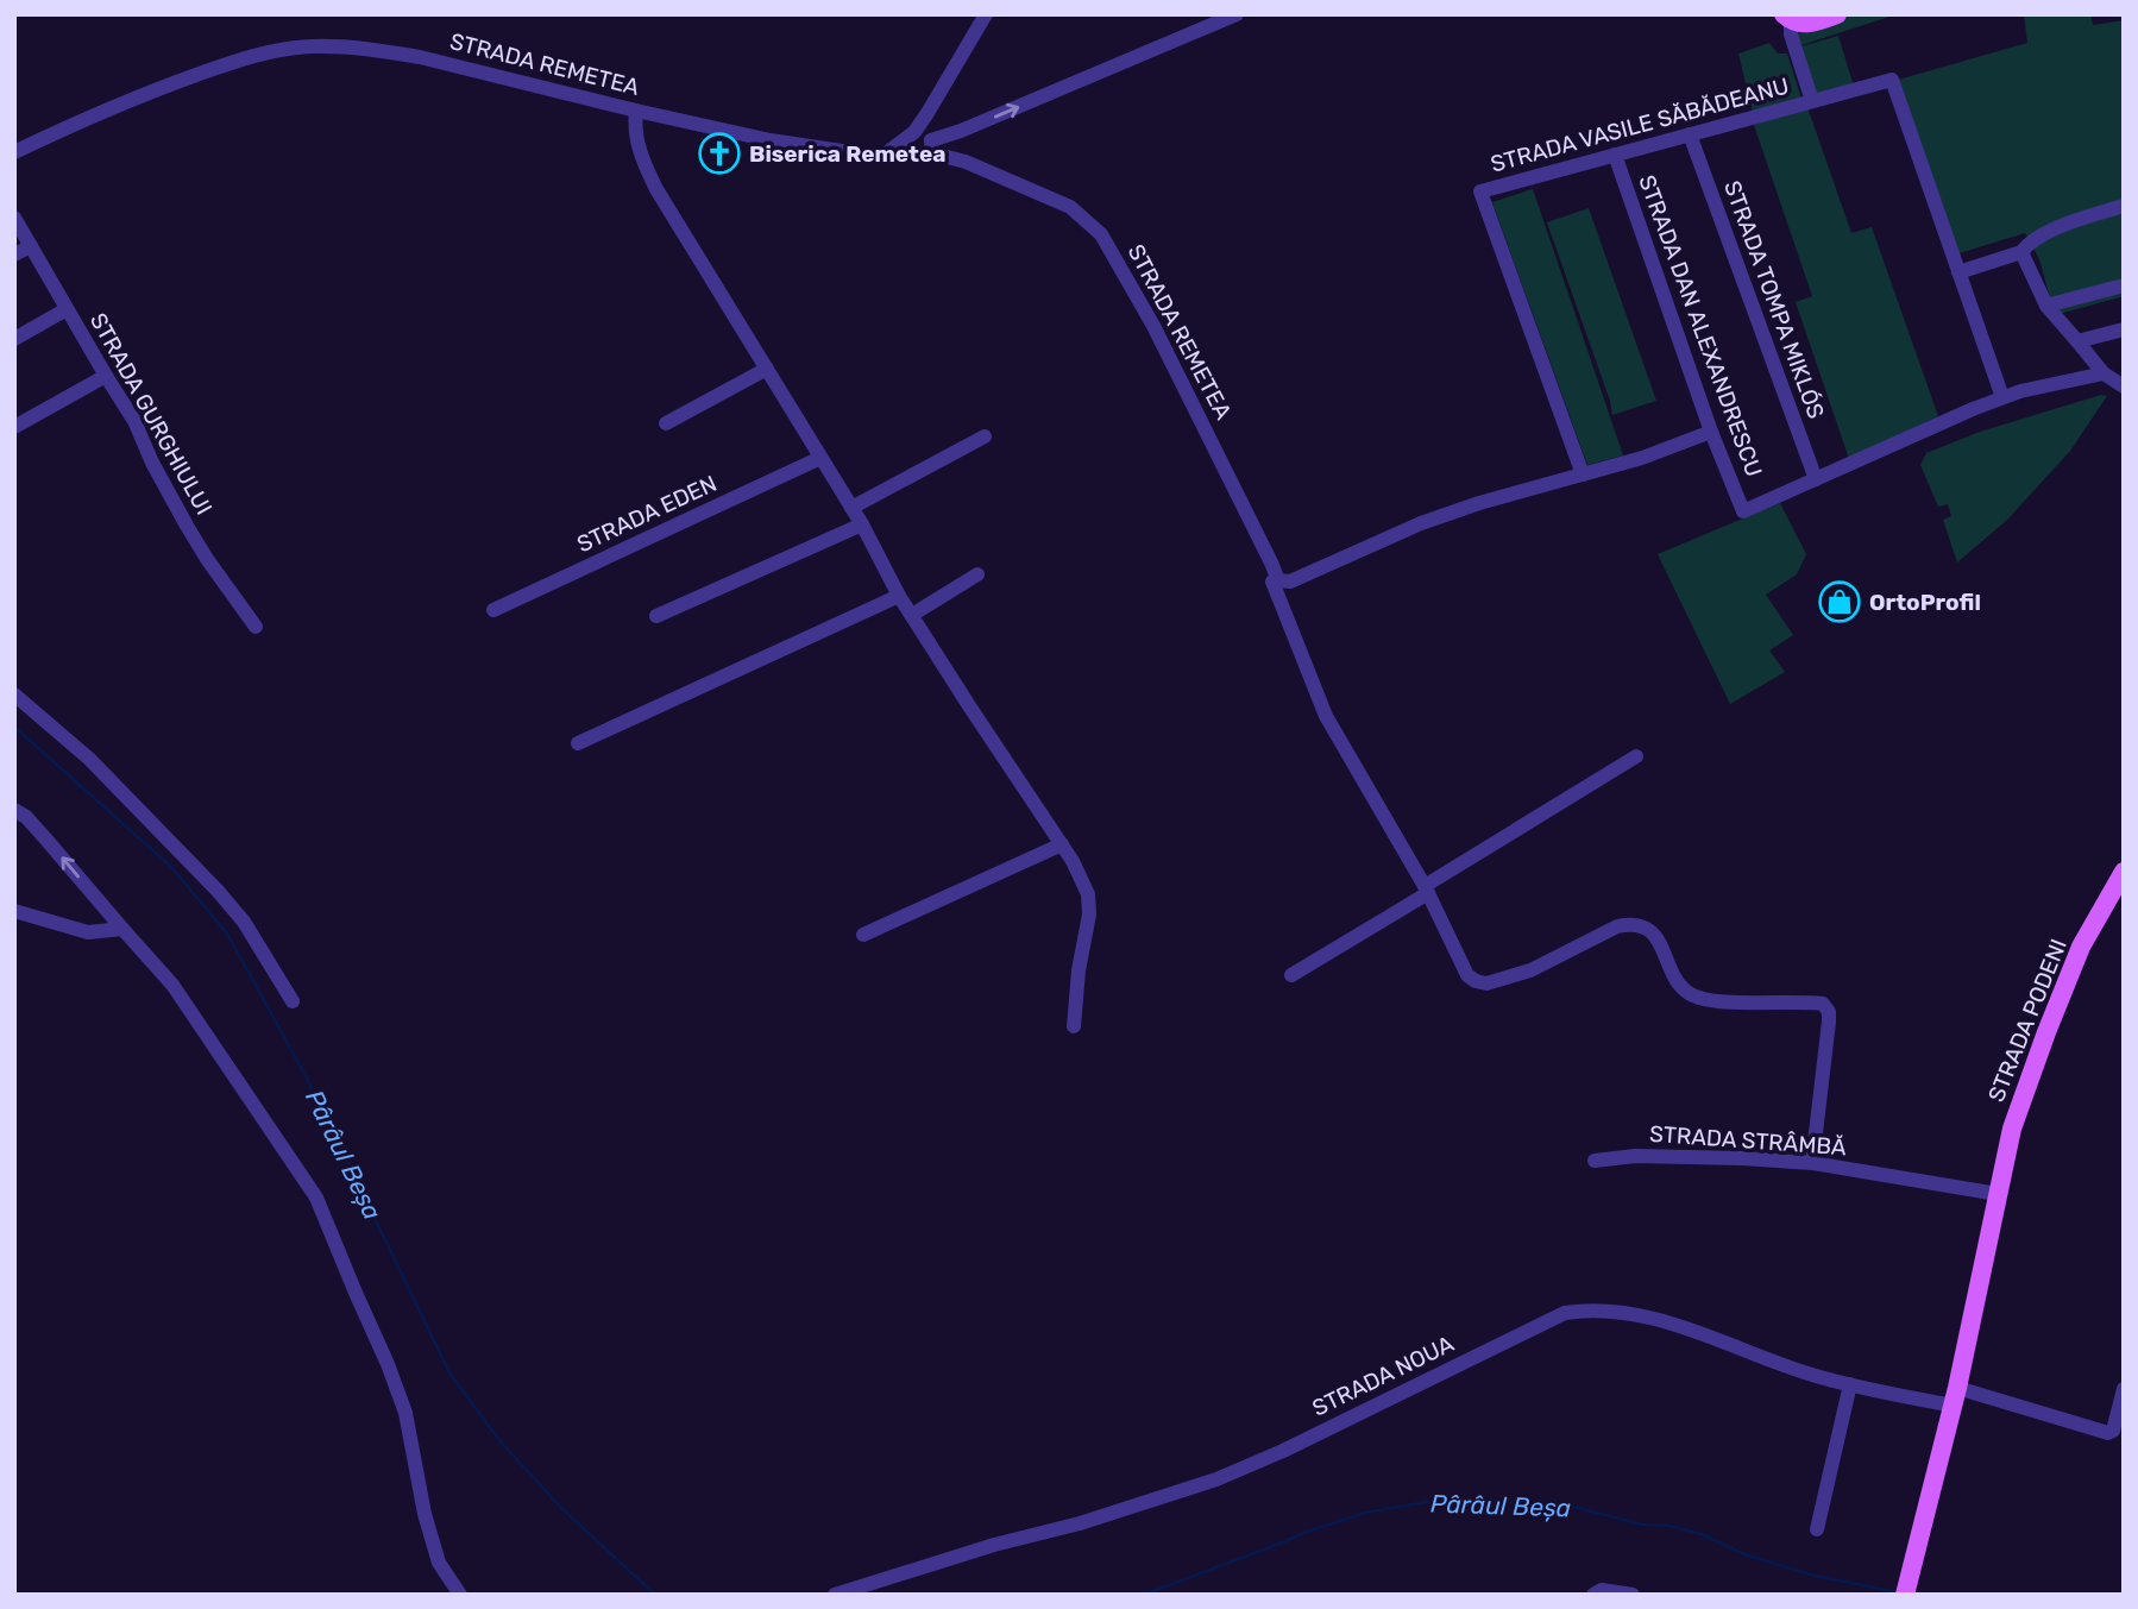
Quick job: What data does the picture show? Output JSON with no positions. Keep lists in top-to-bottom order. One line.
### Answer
{"streets":{"main road":["STRADA PODENI"],"street":["STRADA REMETEA","STRADA VASILE SĂBĂDEANU","STRADA TOMPA MIKLÓS","STRADA DAN ALEXANDRESCU","STRADA GURGHIULUI","STRADA EDEN","STRADA STRÂMBĂ","STRADA NOUA"]},"crossings":[["STRADA REMETEA","STRADA STRÂMBĂ"],["STRADA VASILE SĂBĂDEANU","STRADA TOMPA MIKLÓS"],["STRADA VASILE SĂBĂDEANU","STRADA DAN ALEXANDRESCU"],["STRADA TOMPA MIKLÓS","STRADA DAN ALEXANDRESCU"],["STRADA PODENI","STRADA STRÂMBĂ"],["STRADA PODENI","STRADA NOUA"]],"water":["Pârâul Beșa"],"places":{"church":["Biserica Remetea"],"shop":["OrtoProfil"]}}
